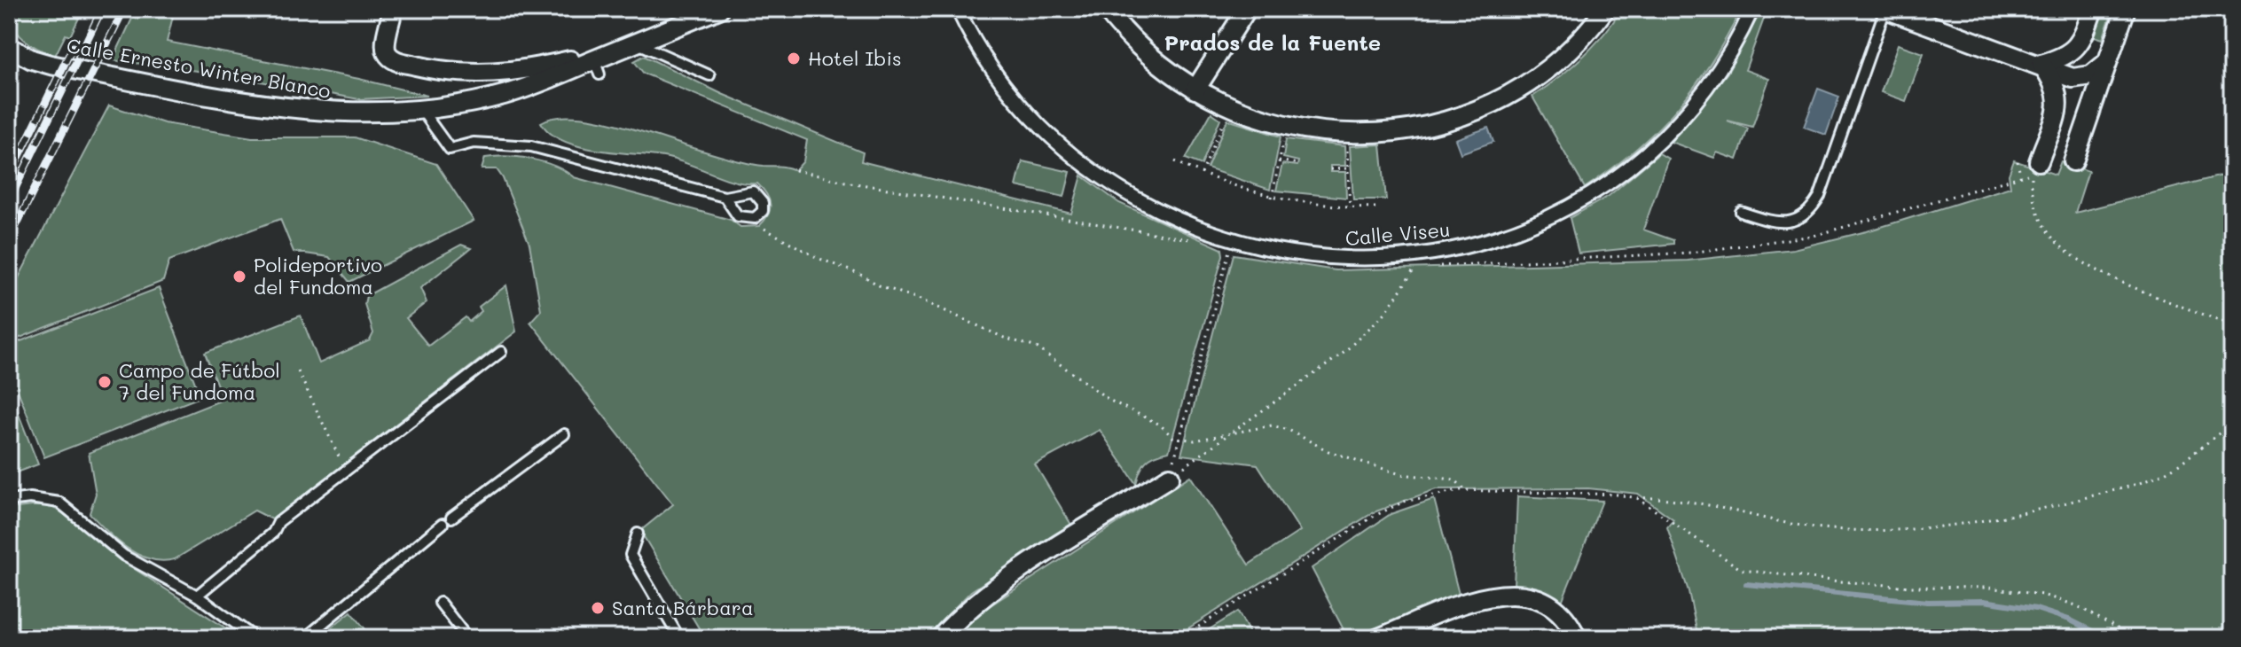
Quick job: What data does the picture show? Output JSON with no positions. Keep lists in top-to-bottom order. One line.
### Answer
{"streets":{"street":["Calle Ernesto Winter Blanco","Calle Viseu"]},"districts":["Prados de la Fuente"],"places":["Hotel Ibis","Polideportivo del Fundoma","Campo de Fútbol 7 del Fundoma","Santa Bárbara"]}
